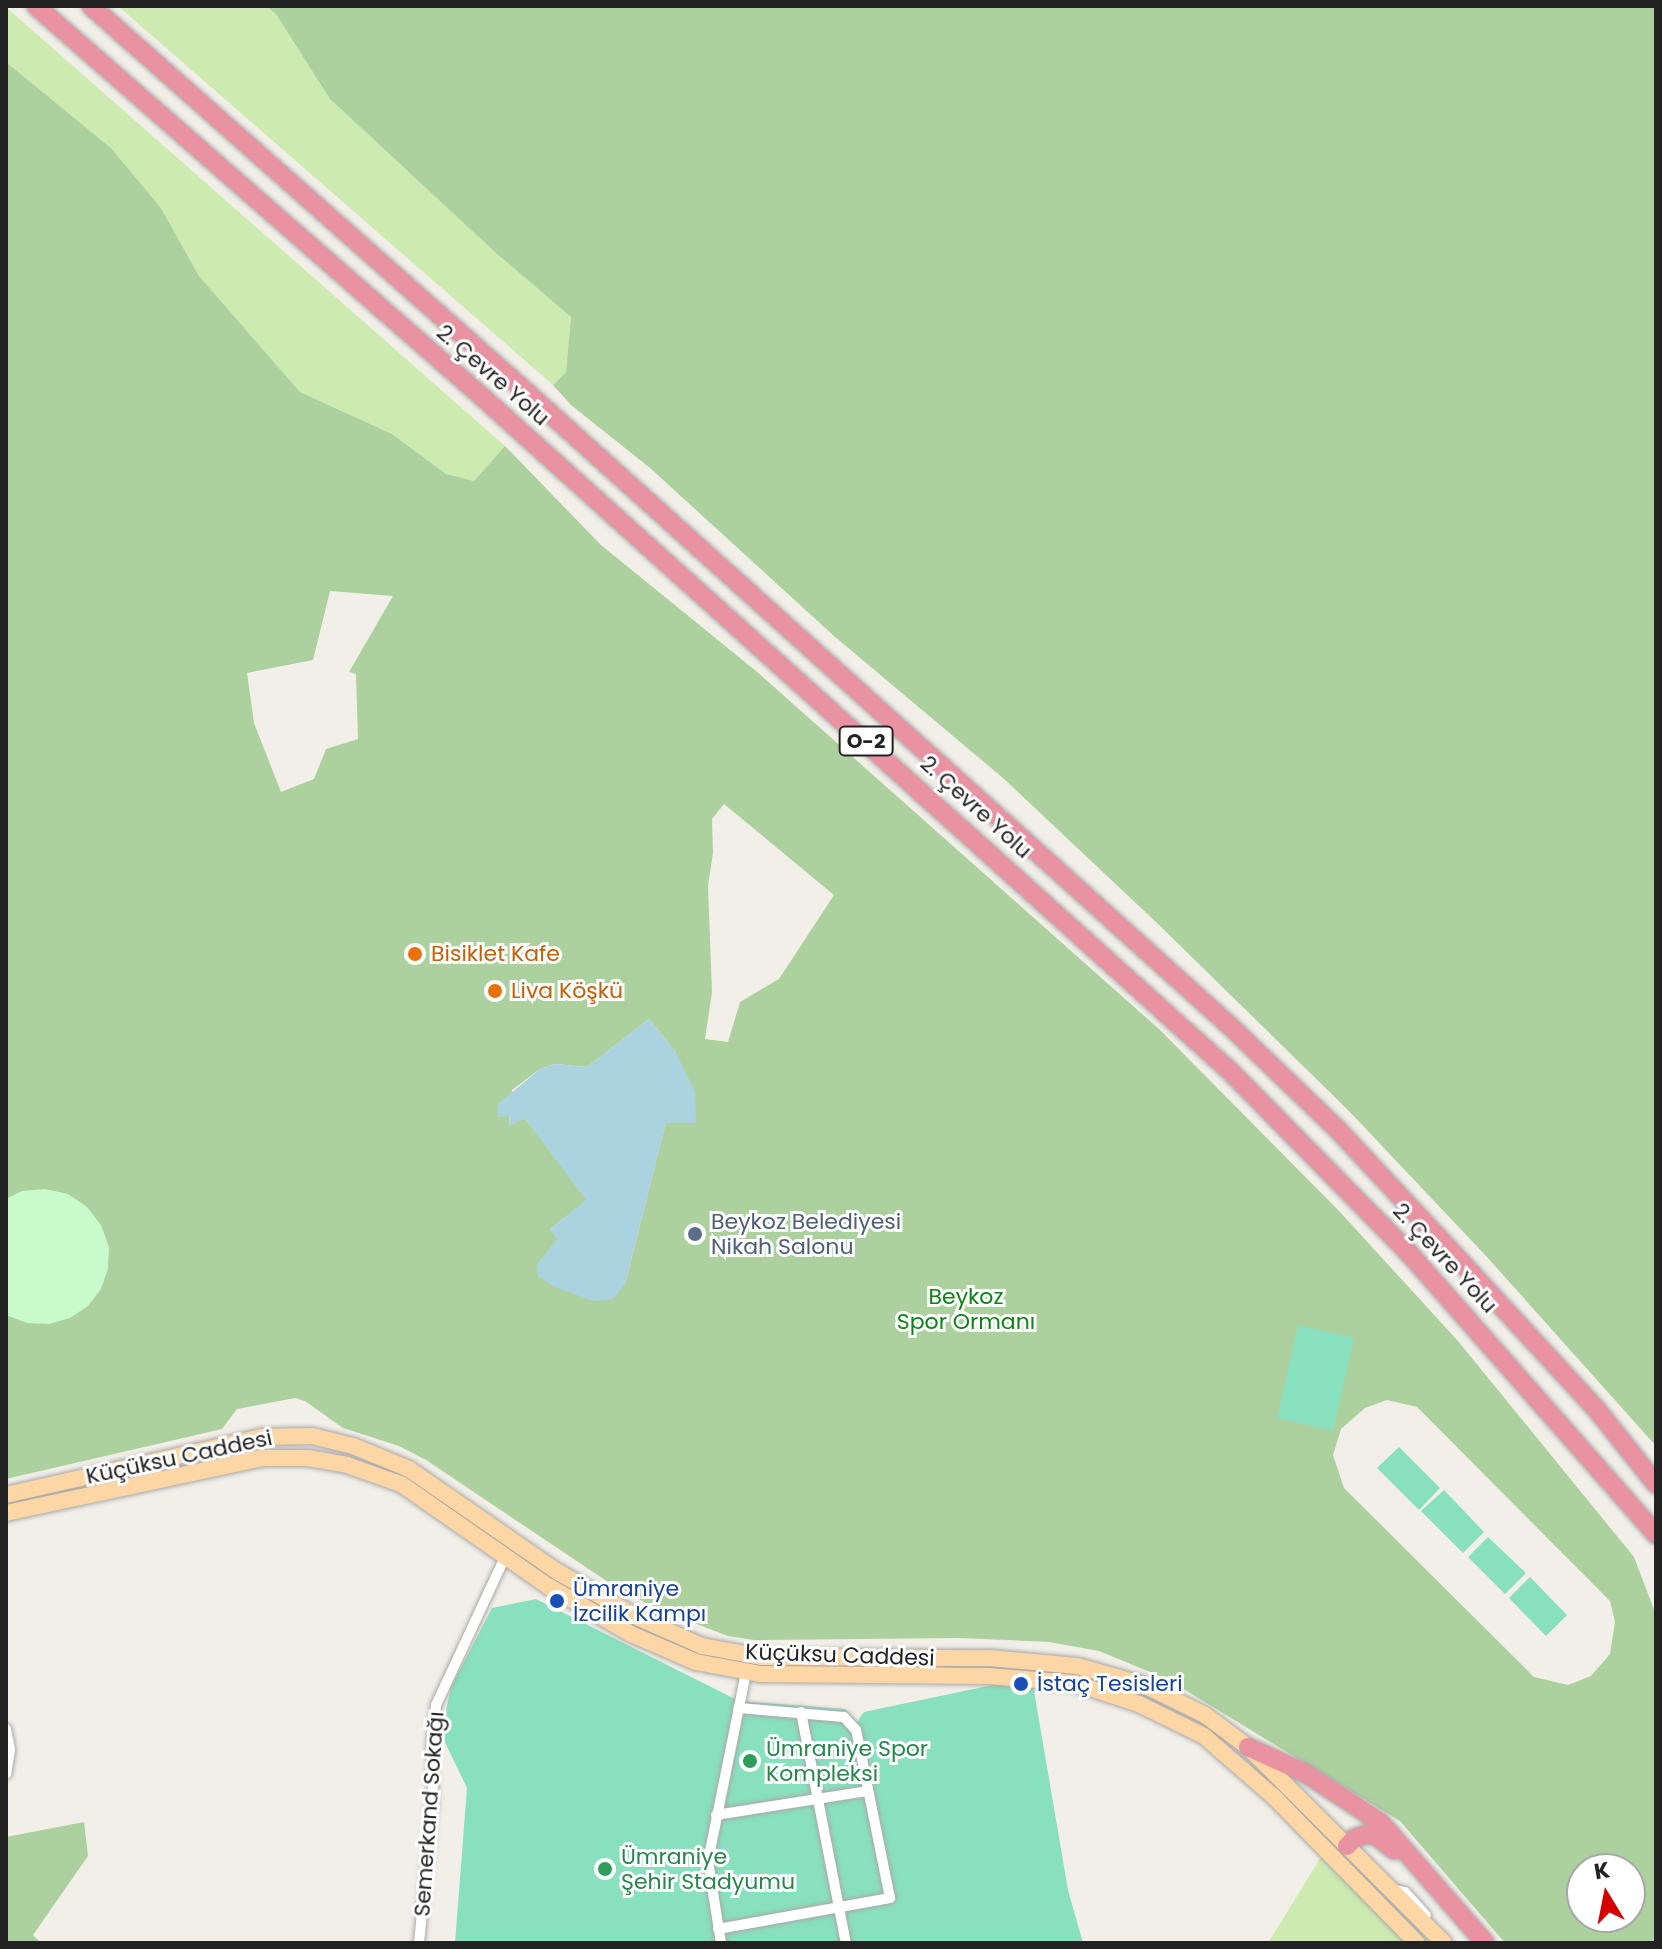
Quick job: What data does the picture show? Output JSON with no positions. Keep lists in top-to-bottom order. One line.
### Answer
{"streets":{"highway":["2. Çevre Yolu","O-2"],"main road":["Küçüksu Caddesi"],"street":["Semerkand Sokağı"]},"crossings":[["Küçüksu Caddesi","Semerkand Sokağı"]],"parks":["Beykoz Spor Ormanı"],"places":["Bisiklet Kafe","Liva Köşkü","Beykoz Belediyesi Nikah Salonu","Ümraniye İzcilik Kampı","İstaç Tesisleri","Ümraniye Spor Kompleksi","Ümraniye Şehir Stadyumu"],"north":"top"}
